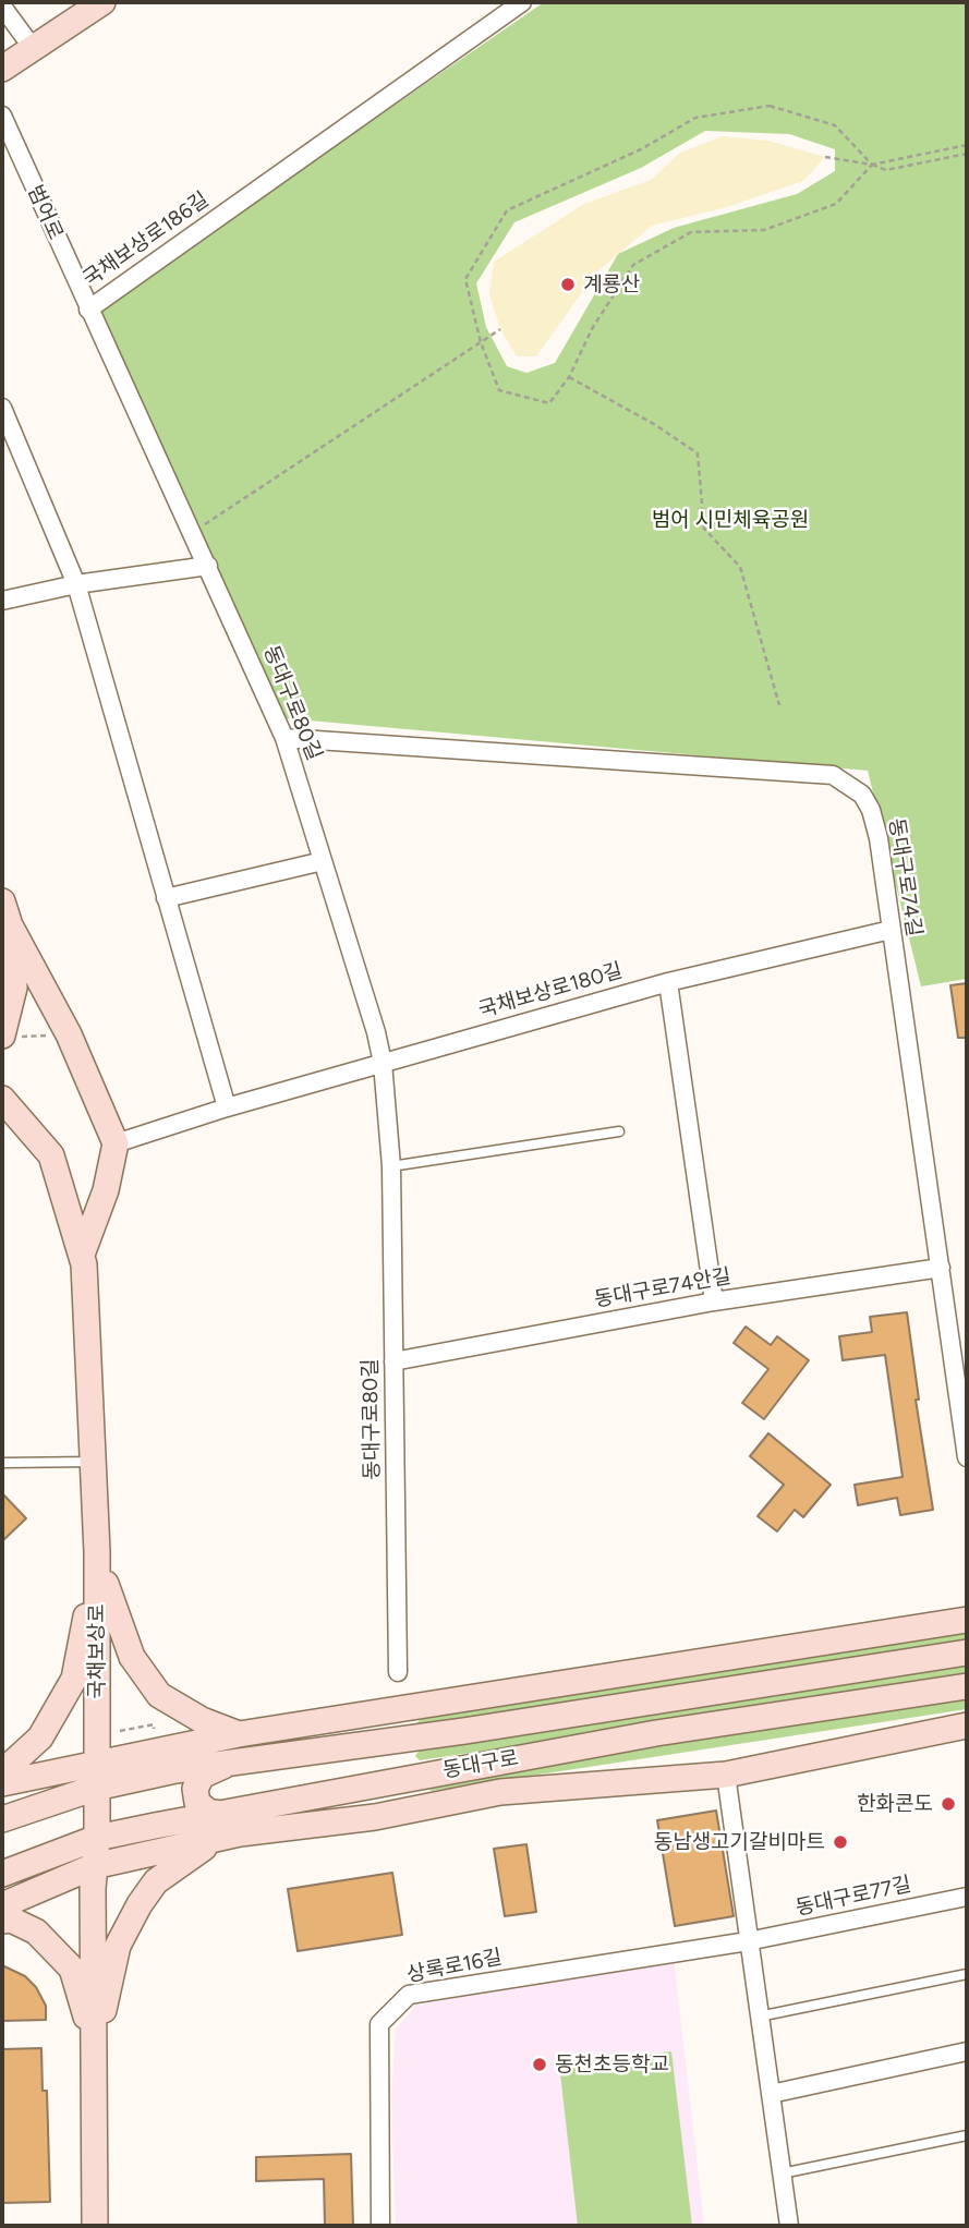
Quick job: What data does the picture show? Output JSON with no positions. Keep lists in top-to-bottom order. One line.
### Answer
{"streets":{"main road":["국채보상로","동대구로"],"street":["범어로","국채보상로186길","동대구로80길","동대구로74길","국채보상로180길","동대구로74안길","동대구로77길","상록로16길"]},"crossings":[["범어로","국채보상로186길"],["국채보상로186길","동대구로80길"],["동대구로80길","동대구로74길"],["동대구로80길","국채보상로180길"],["동대구로80길","동대구로74안길"],["동대구로74길","국채보상로180길"],["동대구로74길","동대구로74안길"],["국채보상로","동대구로"],["동대구로77길","상록로16길"]],"parks":["범어 시민체육공원"],"places":["계룡산","한화콘도","동남생고기갈비마트","동천초등학교"]}
